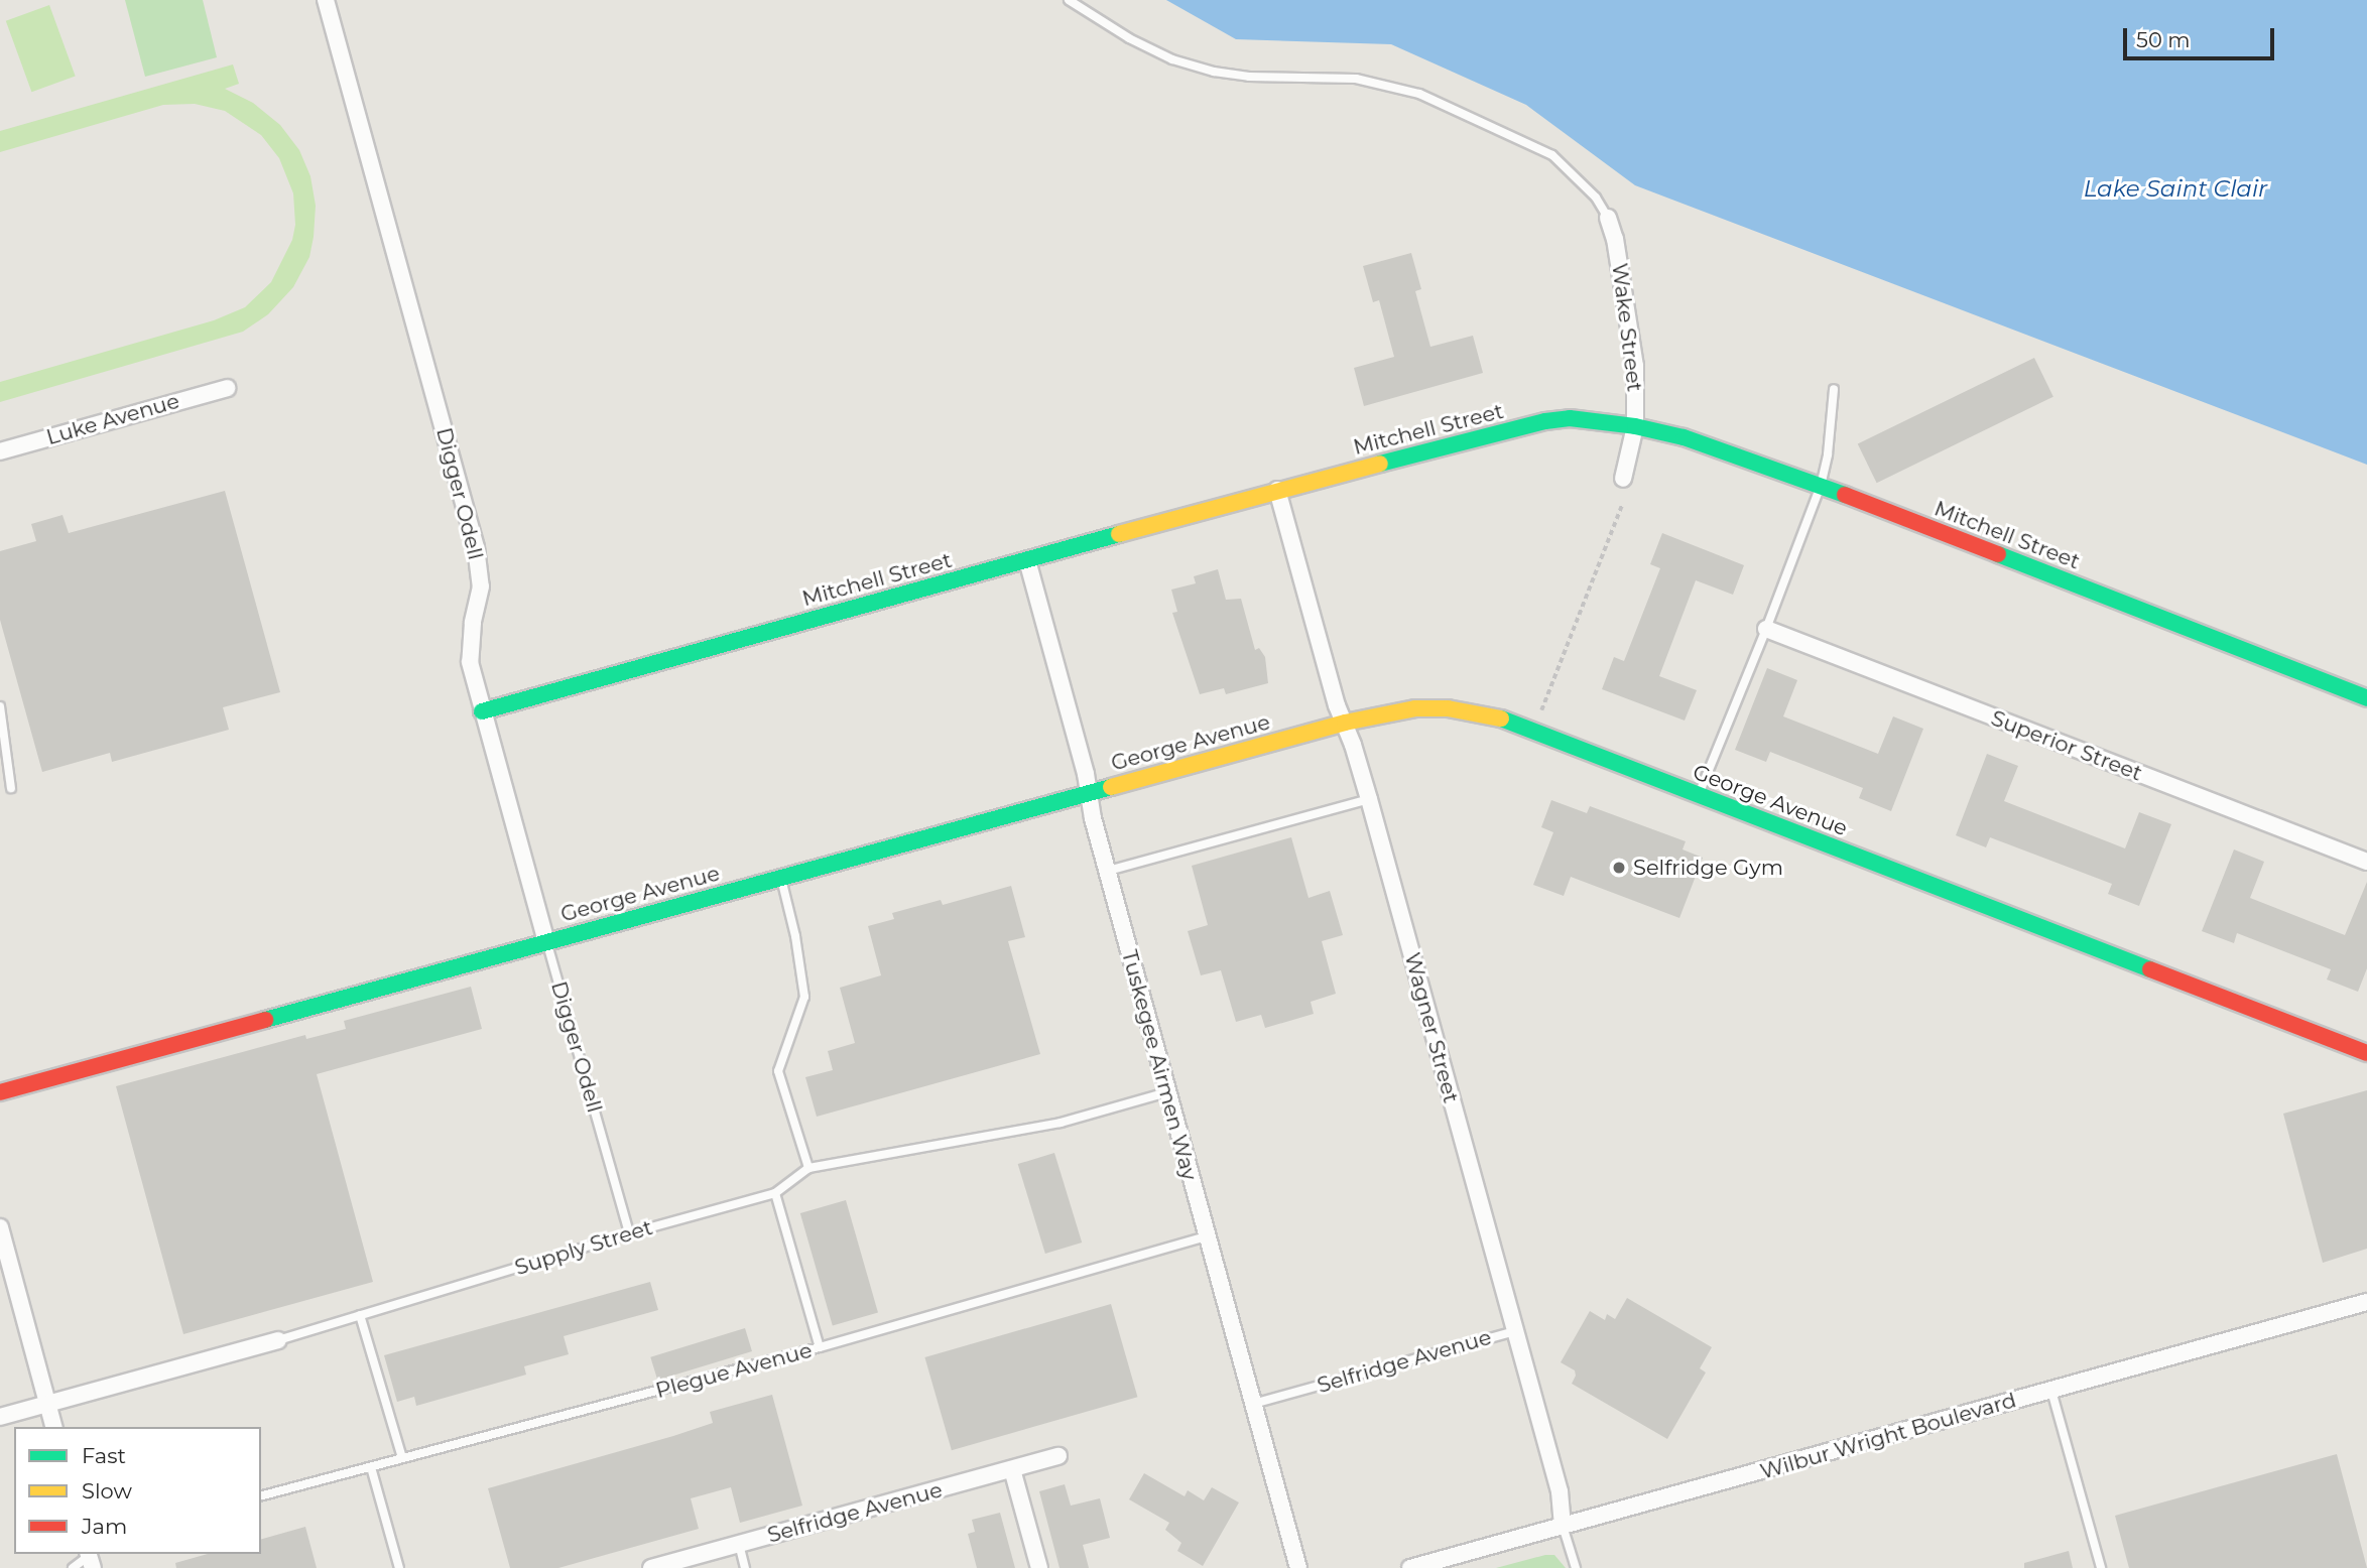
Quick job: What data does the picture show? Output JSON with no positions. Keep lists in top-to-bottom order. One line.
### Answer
{"streets":{"street":["Wake Street","Luke Avenue","Mitchell Street","Digger Odell","George Avenue","Superior Street","Wagner Street","Tuskegee Airmen Way","Supply Street","Selfridge Avenue","Wilbur Wright Boulevard"],"lane":["Plegue Avenue"]},"crossings":[["Wake Street","Mitchell Street"],["Mitchell Street","Digger Odell"],["Mitchell Street","Wagner Street"],["Mitchell Street","Tuskegee Airmen Way"],["Digger Odell","George Avenue"],["Digger Odell","Supply Street"],["George Avenue","Wagner Street"],["George Avenue","Tuskegee Airmen Way"],["Wagner Street","Selfridge Avenue"],["Wagner Street","Wilbur Wright Boulevard"],["Tuskegee Airmen Way","Supply Street"],["Tuskegee Airmen Way","Selfridge Avenue"],["Tuskegee Airmen Way","Plegue Avenue"]],"water":["Lake Saint Clair"],"places":["Selfridge Gym"],"legend":["Fast","Slow","Jam"],"scale_bar":"50 m"}
